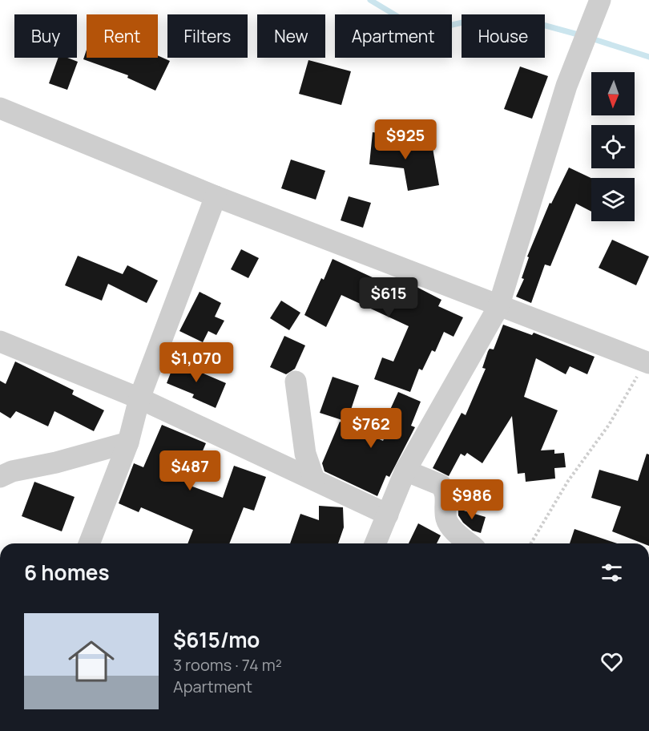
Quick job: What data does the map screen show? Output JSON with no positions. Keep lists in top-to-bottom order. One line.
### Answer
{"north":"bottom","page":{"chip":["Buy","Rent","Filters","New","Apartment","House"],"price":["$925","$615","$1,070","$762","$487","$986"],"heading":"6 homes","list":[{"name":"$615/mo","note":"3 rooms · 74 m² · Apartment"}]}}
